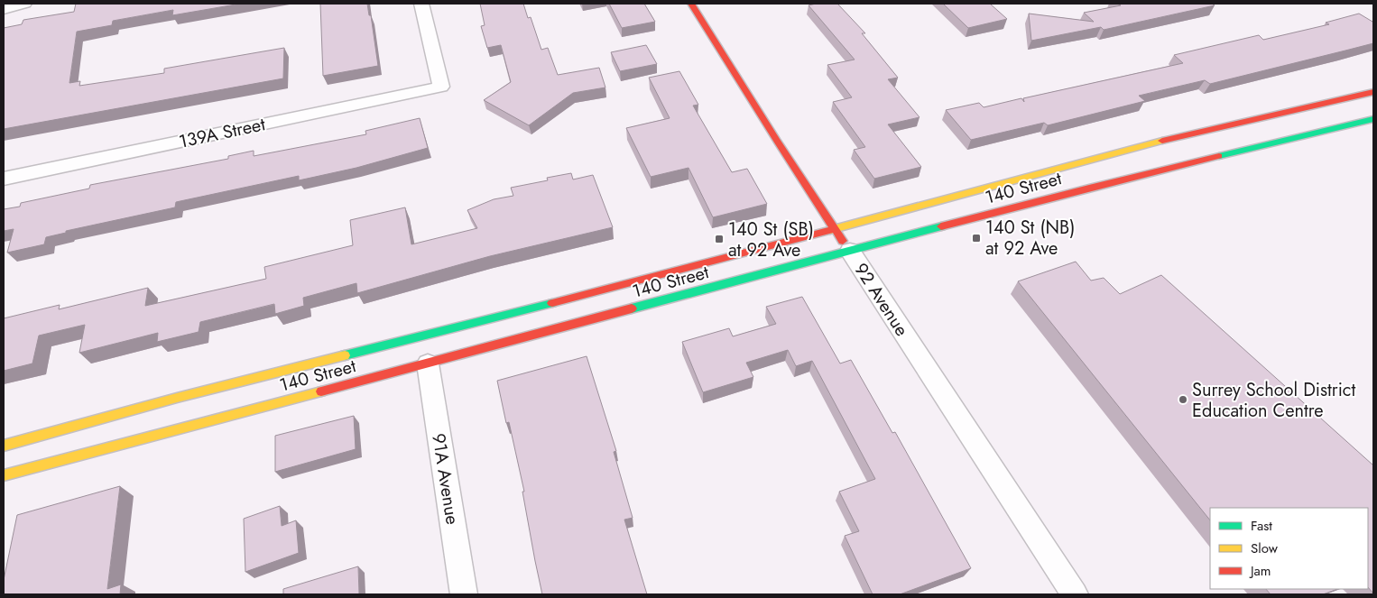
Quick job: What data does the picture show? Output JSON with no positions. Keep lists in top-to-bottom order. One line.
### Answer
{"streets":{"main road":["140 Street","92 Avenue"],"street":["139A Street","91A Avenue"]},"crossings":[["140 Street","92 Avenue"],["140 Street","91A Avenue"]],"places":{"transit":["140 St (NB) at 92 Ave","140 St (SB) at 92 Ave"],"other":["Surrey School District Education Centre"]},"legend":["Fast","Slow","Jam"]}
